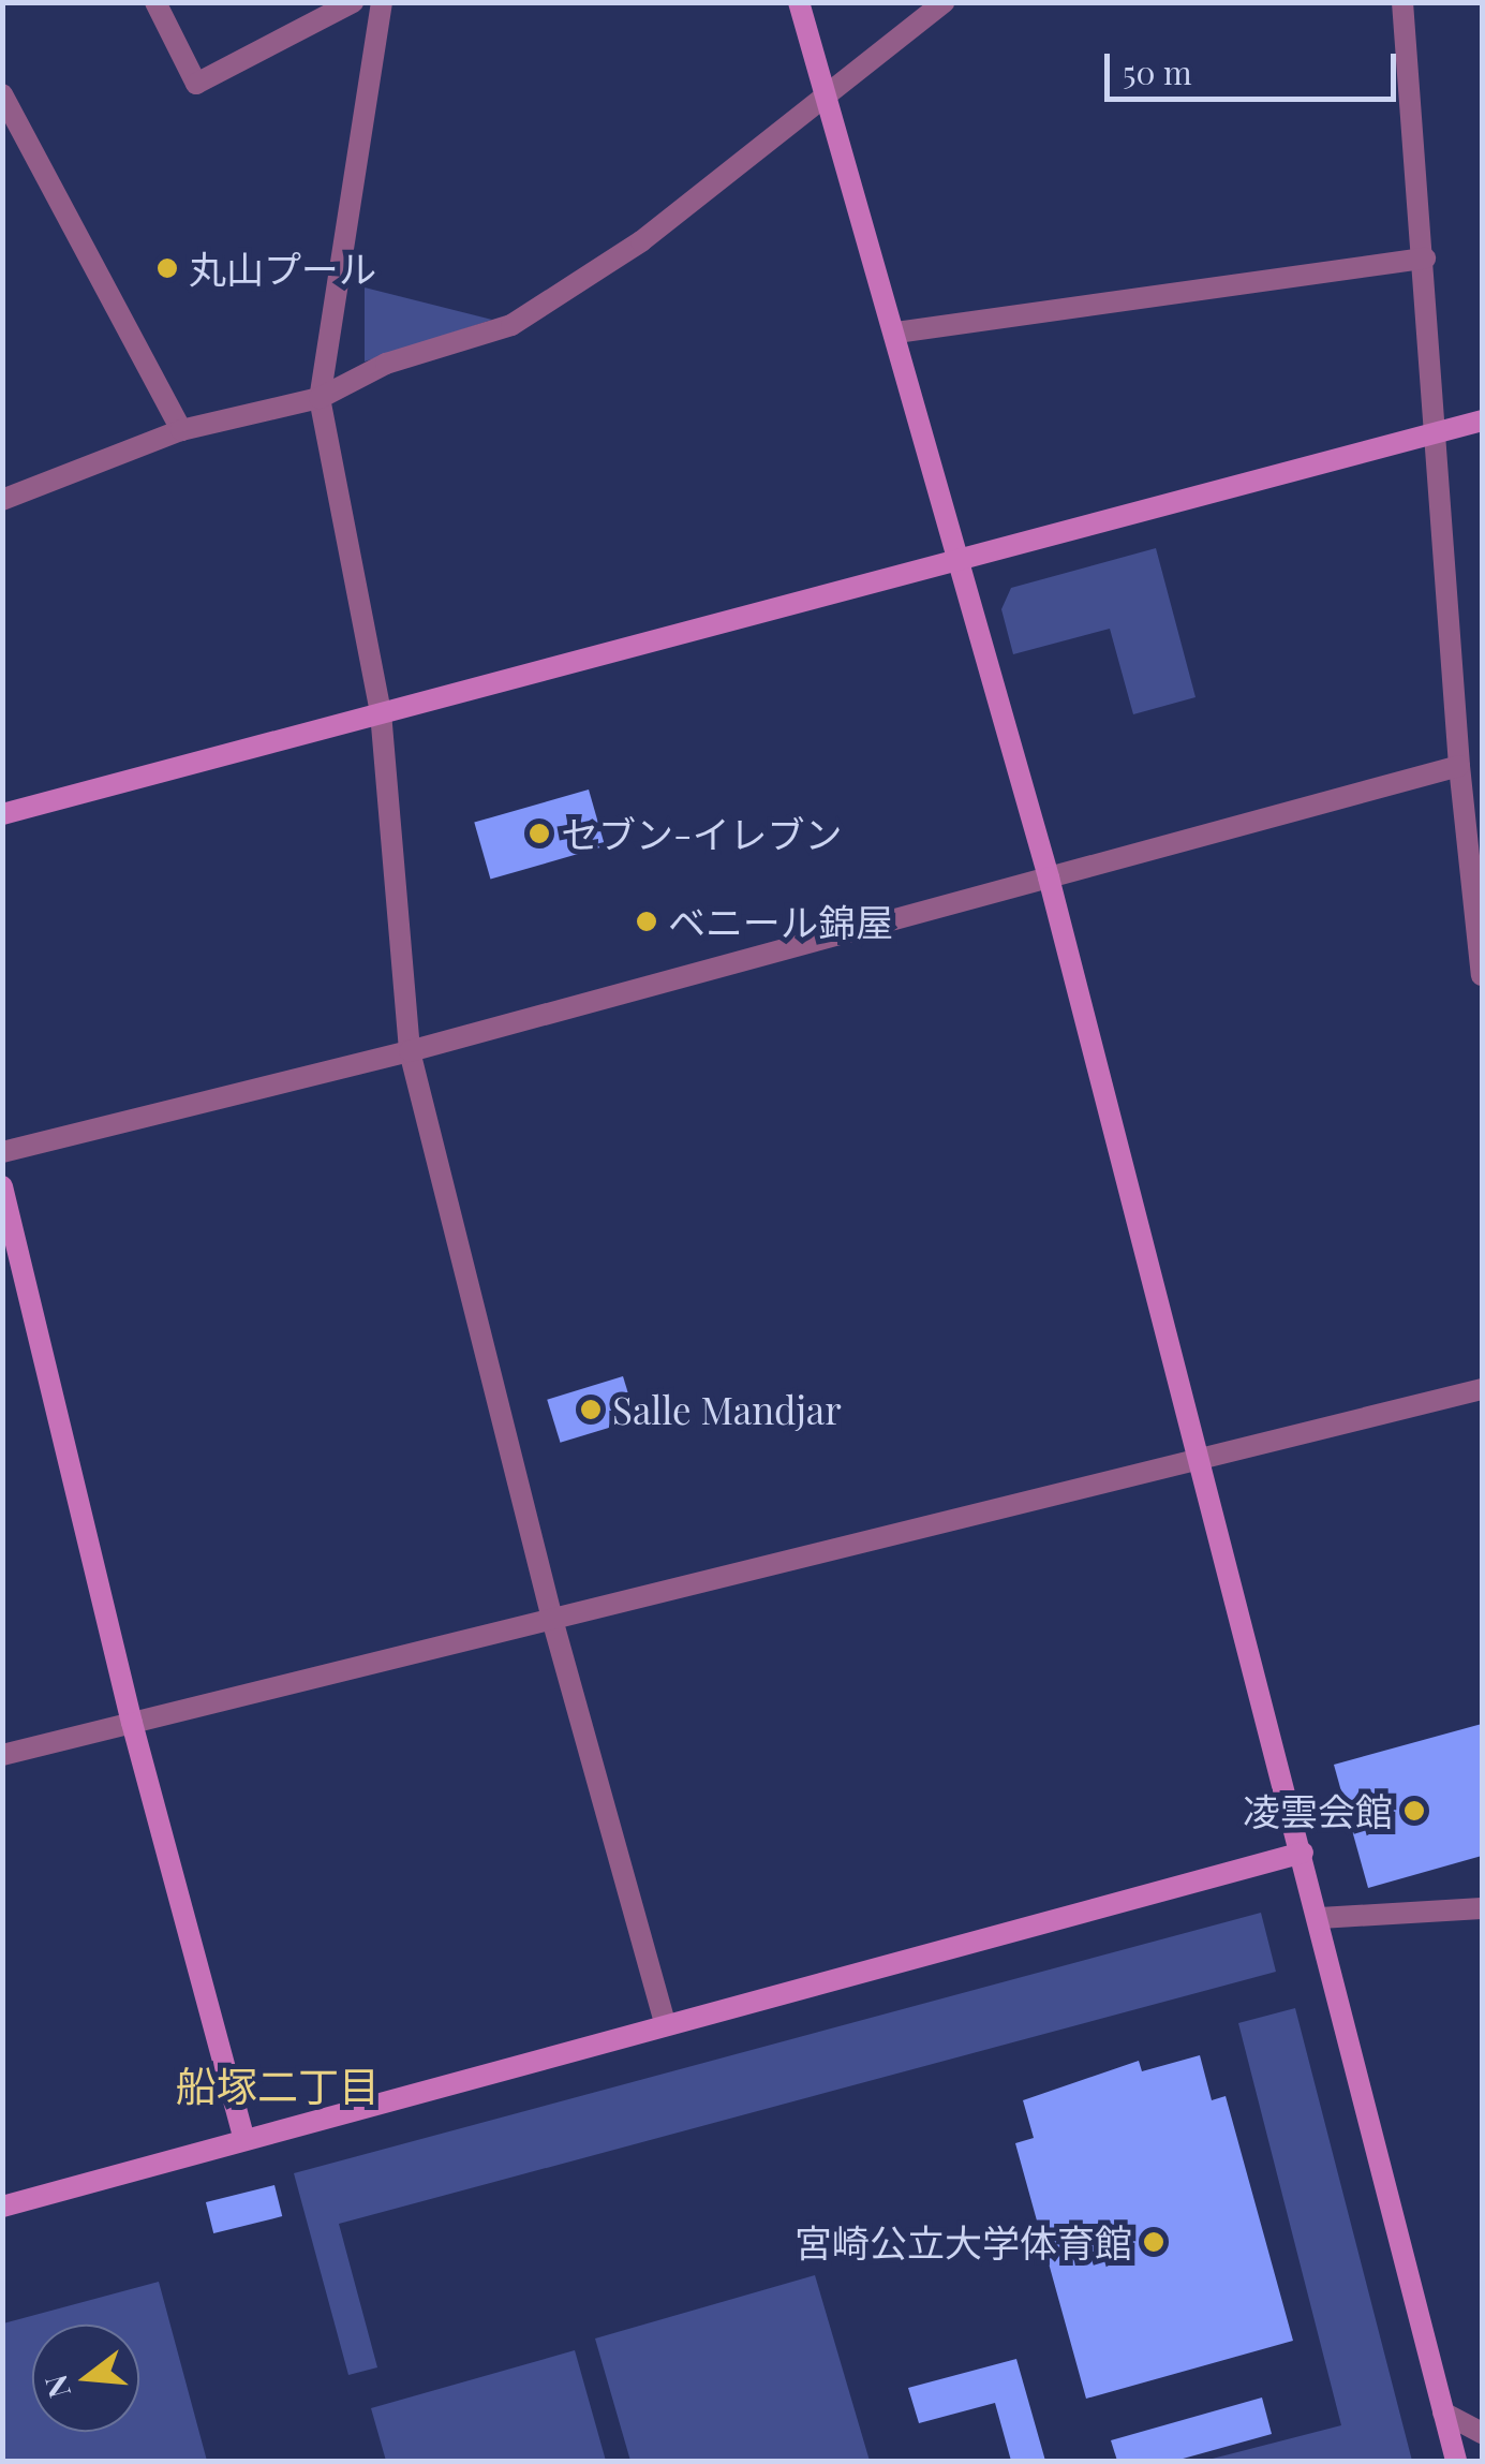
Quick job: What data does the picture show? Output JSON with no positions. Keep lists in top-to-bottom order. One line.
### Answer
{"districts":["船塚二丁目"],"places":["丸山プール","セブン-イレブン","ベニール錦屋","Salle Mandjar","凌雲会館","宮崎公立大学体育館"],"scale_bar":"50 m","north":"left"}
